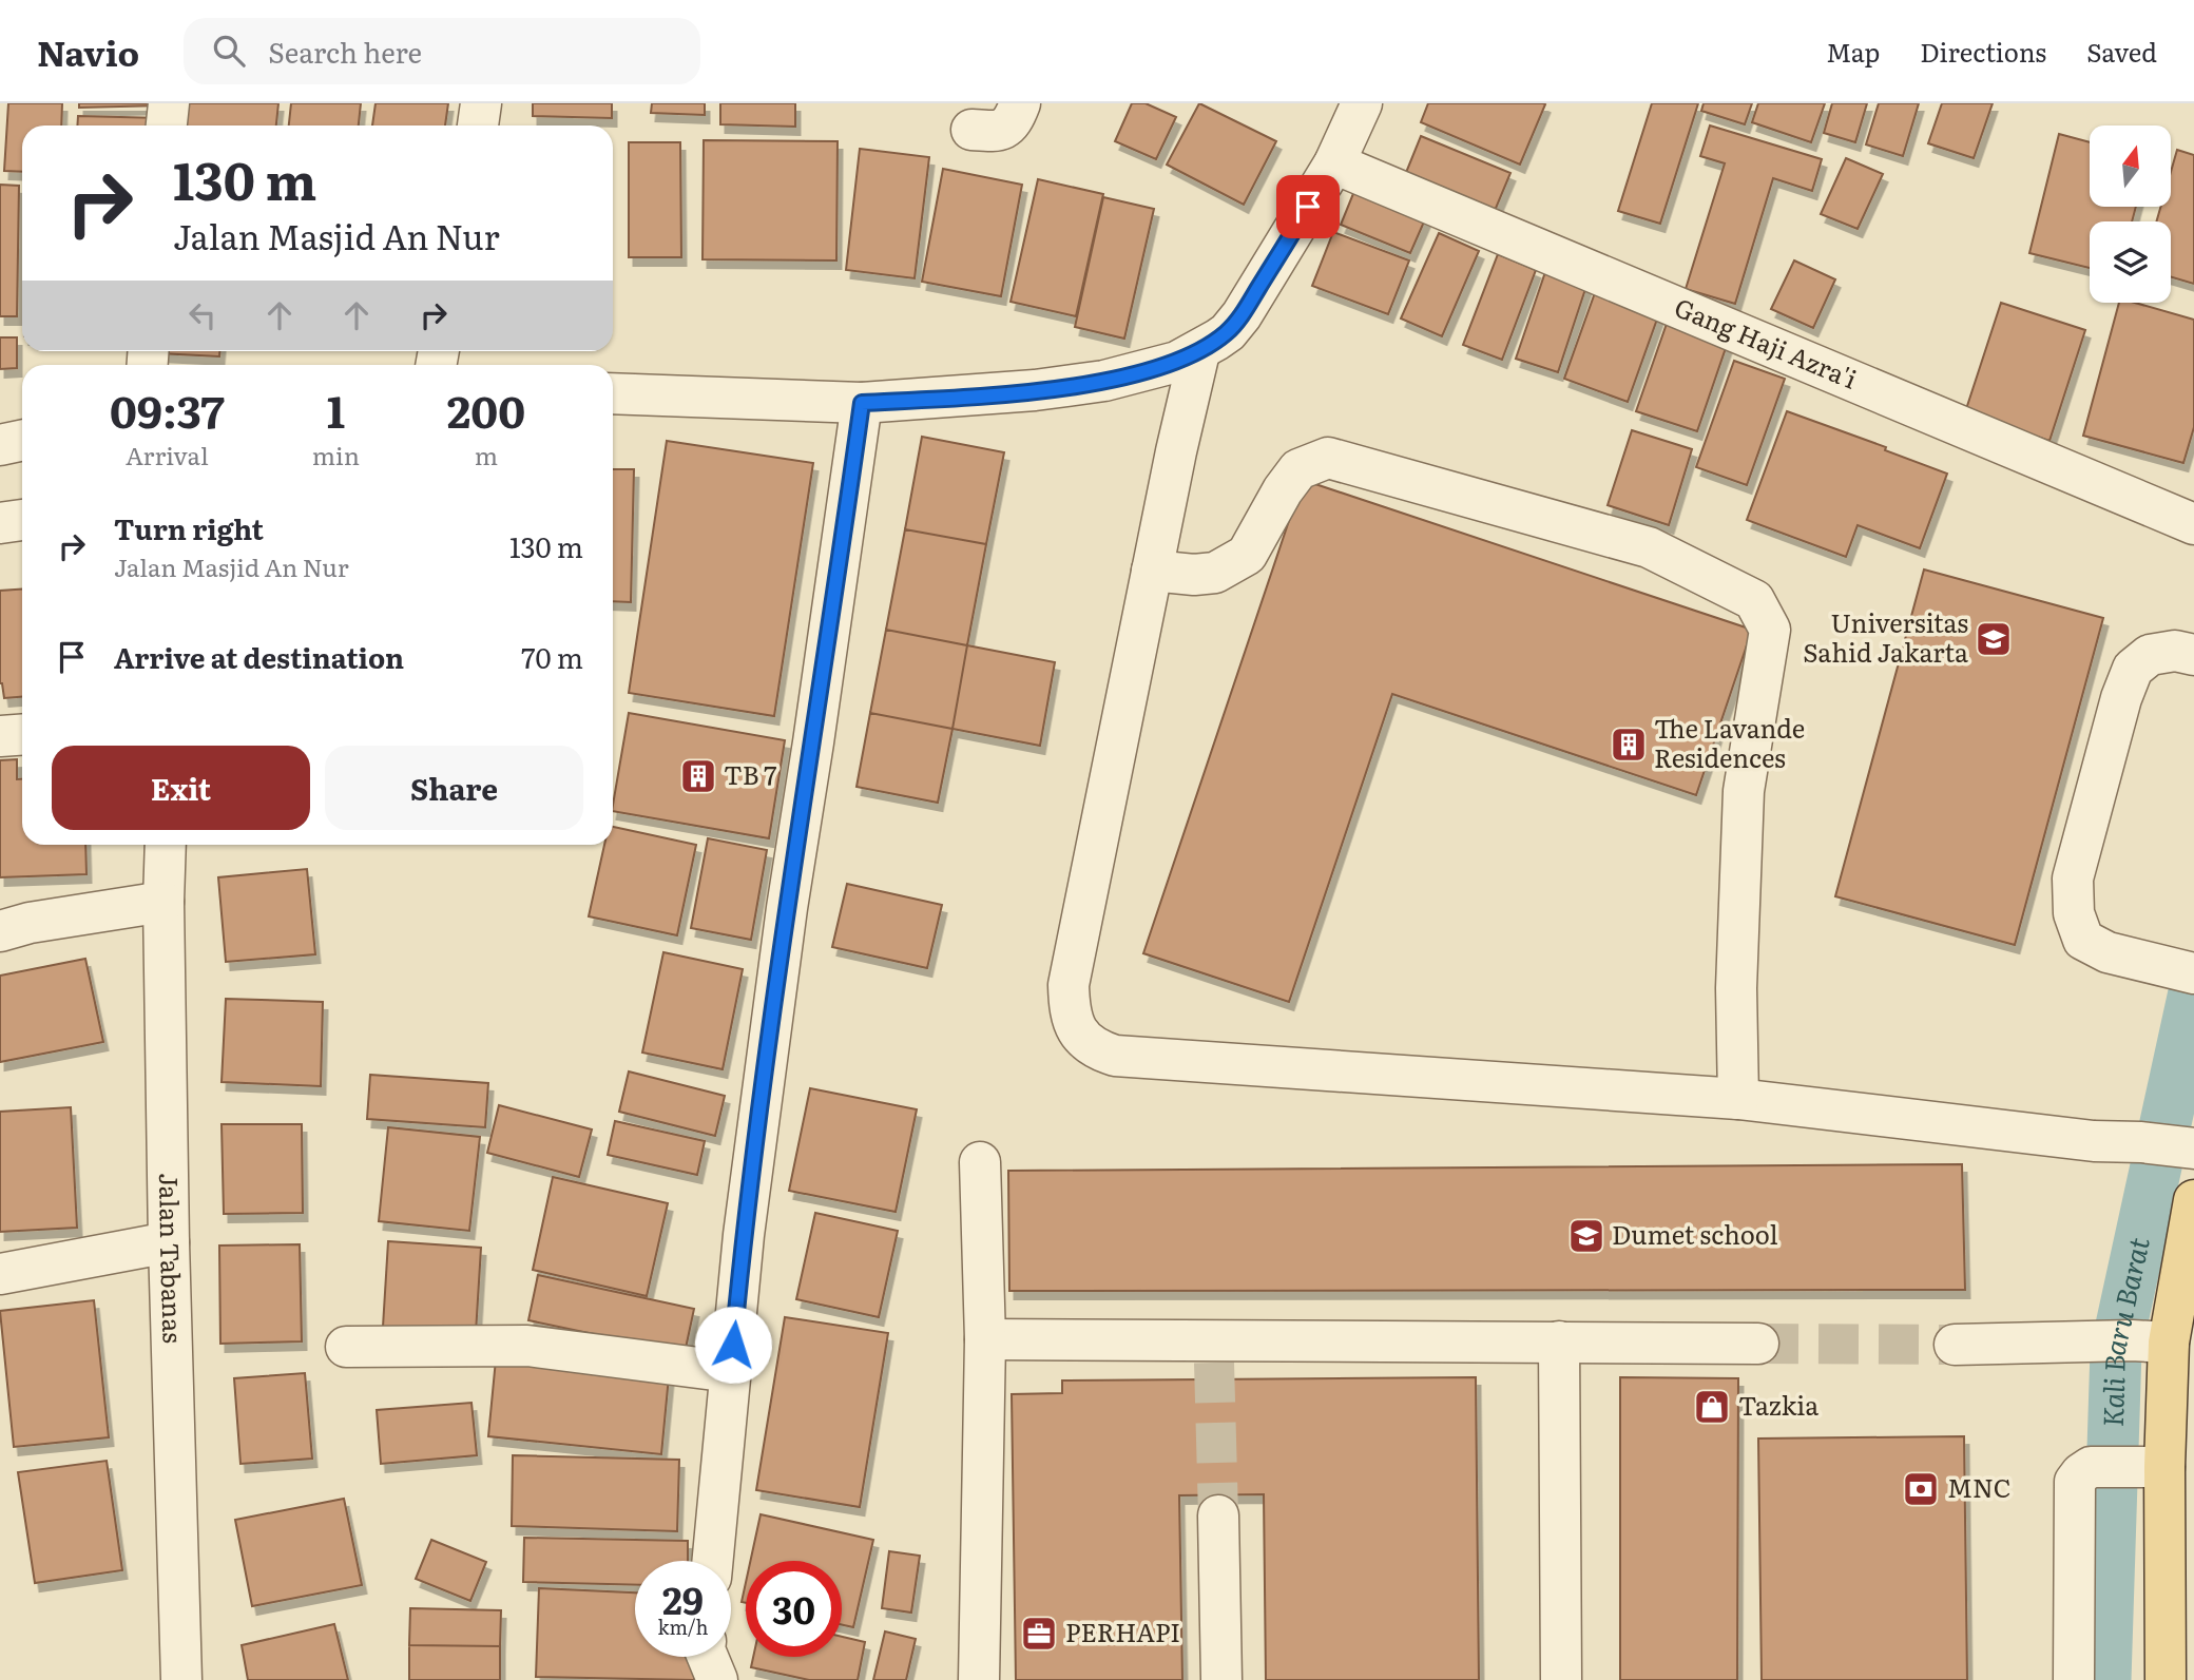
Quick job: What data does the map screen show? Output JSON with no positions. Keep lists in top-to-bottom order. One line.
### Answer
{"streets":{"street":["Gang Haji Azra'i","Jalan Tabanas"]},"water":["Kali Baru Barat"],"places":{"school or university":["Universitas Sahid Jakarta","Dumet school"],"building":["The Lavande Residences","TB 7"],"shop":["Tazkia"],"bank":["MNC"],"office":["PERHAPI"]},"north":"top","page":{"header":"Navio","search":"Search here","nav":["Map","Directions","Saved"],"turn":["130 m","Jalan Masjid An Nur"],"eta":["09:37","Arrival","1","min","200","m"],"list":[{"name":"Turn right","note":"Jalan Masjid An Nur","value":"130 m"},{"name":"Arrive at destination","value":"70 m"}],"buttons":["Exit","Share"],"speed":"29 km/h","limit":"30"}}
